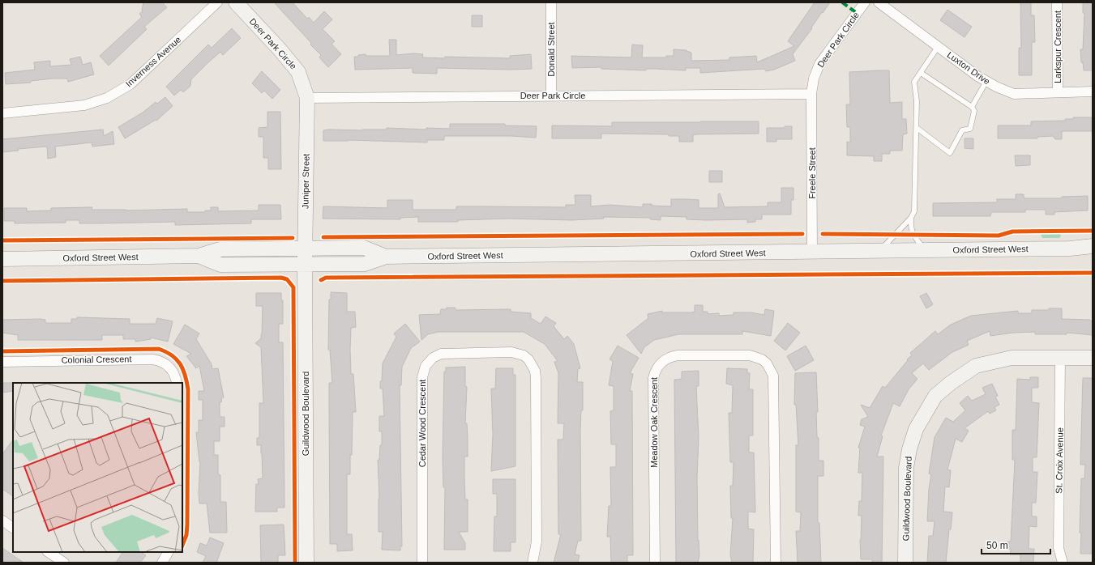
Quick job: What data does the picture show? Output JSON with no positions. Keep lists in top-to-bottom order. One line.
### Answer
{"streets":{"main road":["Deer Park Circle","Juniper Street","Oxford Street West","Guildwood Boulevard"],"street":["Larkspur Crescent","Donald Street","Inverness Avenue","Luxton Drive","Freele Street","Colonial Crescent","Meadow Oak Crescent","Cedar Wood Crescent","St. Croix Avenue"]},"crossings":[["Deer Park Circle","Donald Street"],["Deer Park Circle","Freele Street"],["Deer Park Circle","Juniper Street"],["Larkspur Crescent","Luxton Drive"],["Freele Street","Oxford Street West"],["Juniper Street","Oxford Street West"],["Juniper Street","Guildwood Boulevard"],["Oxford Street West","Guildwood Boulevard"],["Guildwood Boulevard","St. Croix Avenue"]],"scale_bar":"50 m"}
